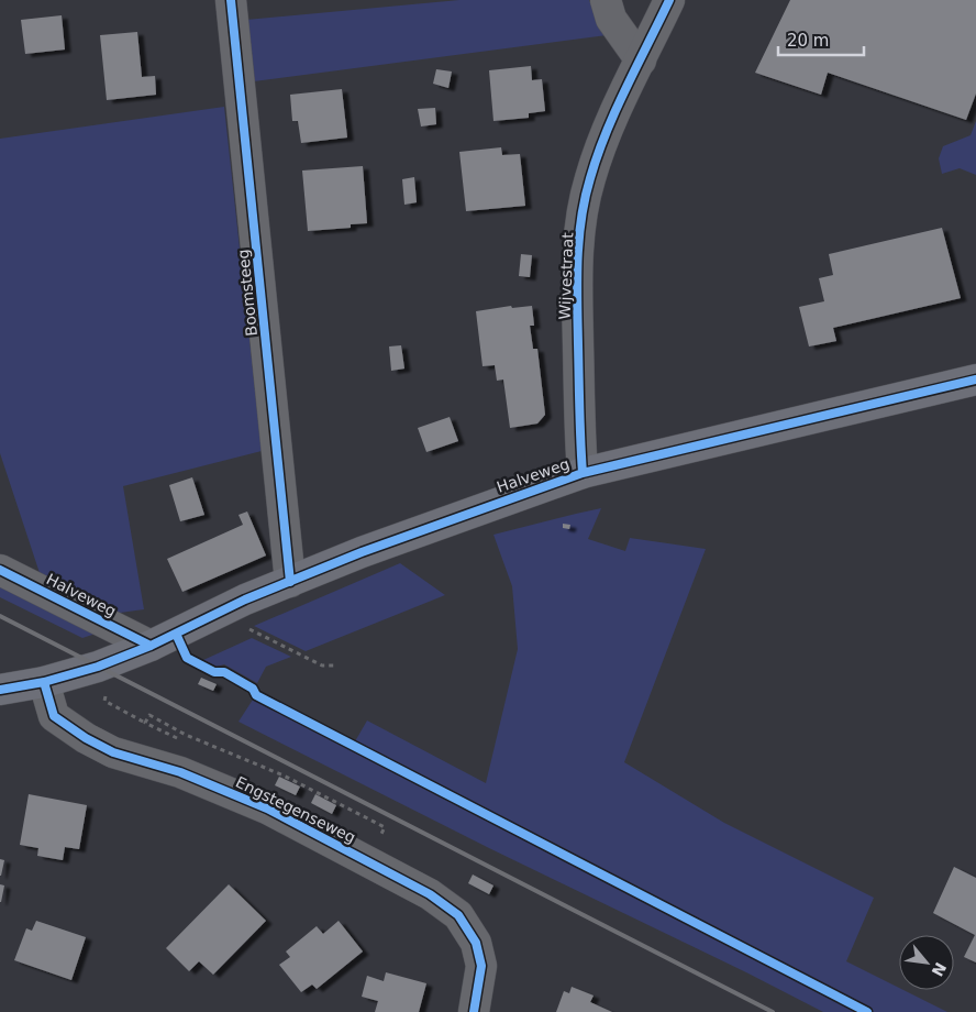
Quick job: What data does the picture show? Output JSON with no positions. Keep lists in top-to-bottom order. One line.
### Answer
{"streets":{"main road":["Halveweg"],"street":["Wijvestraat","Boomsteeg","Engstegenseweg"]},"crossings":[["Wijvestraat","Halveweg"],["Boomsteeg","Halveweg"],["Halveweg","Engstegenseweg"]],"scale_bar":"20 m","north":"bottom right"}
